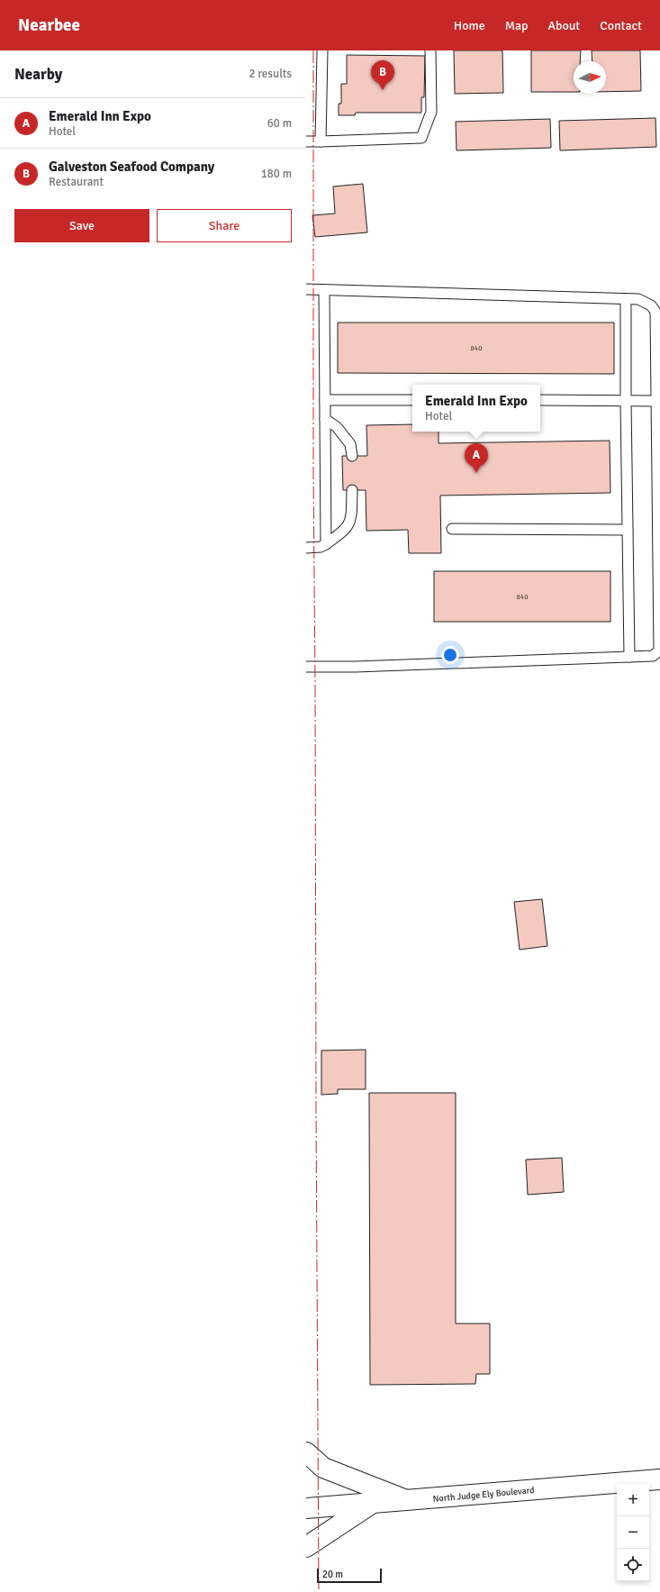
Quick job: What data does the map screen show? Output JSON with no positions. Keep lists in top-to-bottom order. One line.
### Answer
{"streets":{"main road":["North Judge Ely Boulevard"]},"house_numbers":["840","840"],"scale_bar":"20 m","north":"right","page":{"header":"Nearbee","nav":["Home","Map","About","Contact"],"heading":["Nearby","2 results"],"pins":["B","A"],"list":[{"mark":"A","name":"Emerald Inn Expo","note":"Hotel","value":"60 m"},{"mark":"B","name":"Galveston Seafood Company","note":"Restaurant","value":"180 m"}],"buttons":["Save","Share"],"popup":["Emerald Inn Expo","Hotel"],"map_buttons":["+","−"],"scale":"20 m"}}
